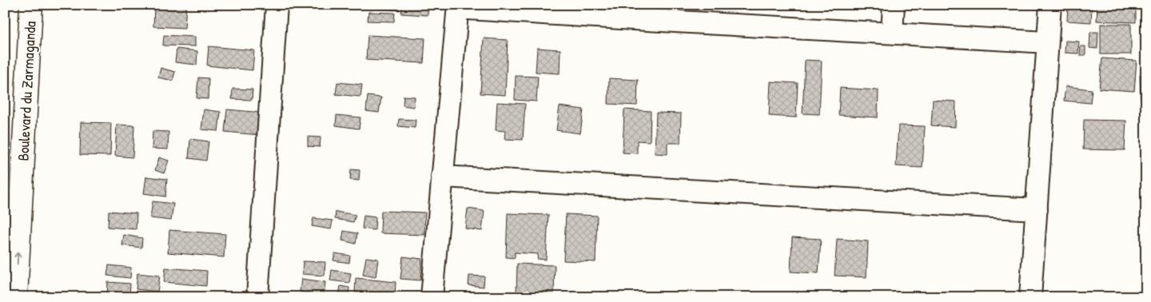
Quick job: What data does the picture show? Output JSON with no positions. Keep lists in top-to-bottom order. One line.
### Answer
{"streets":{"main road":["Boulevard du Zarmaganda"]},"one_way":["Boulevard du Zarmaganda"]}
